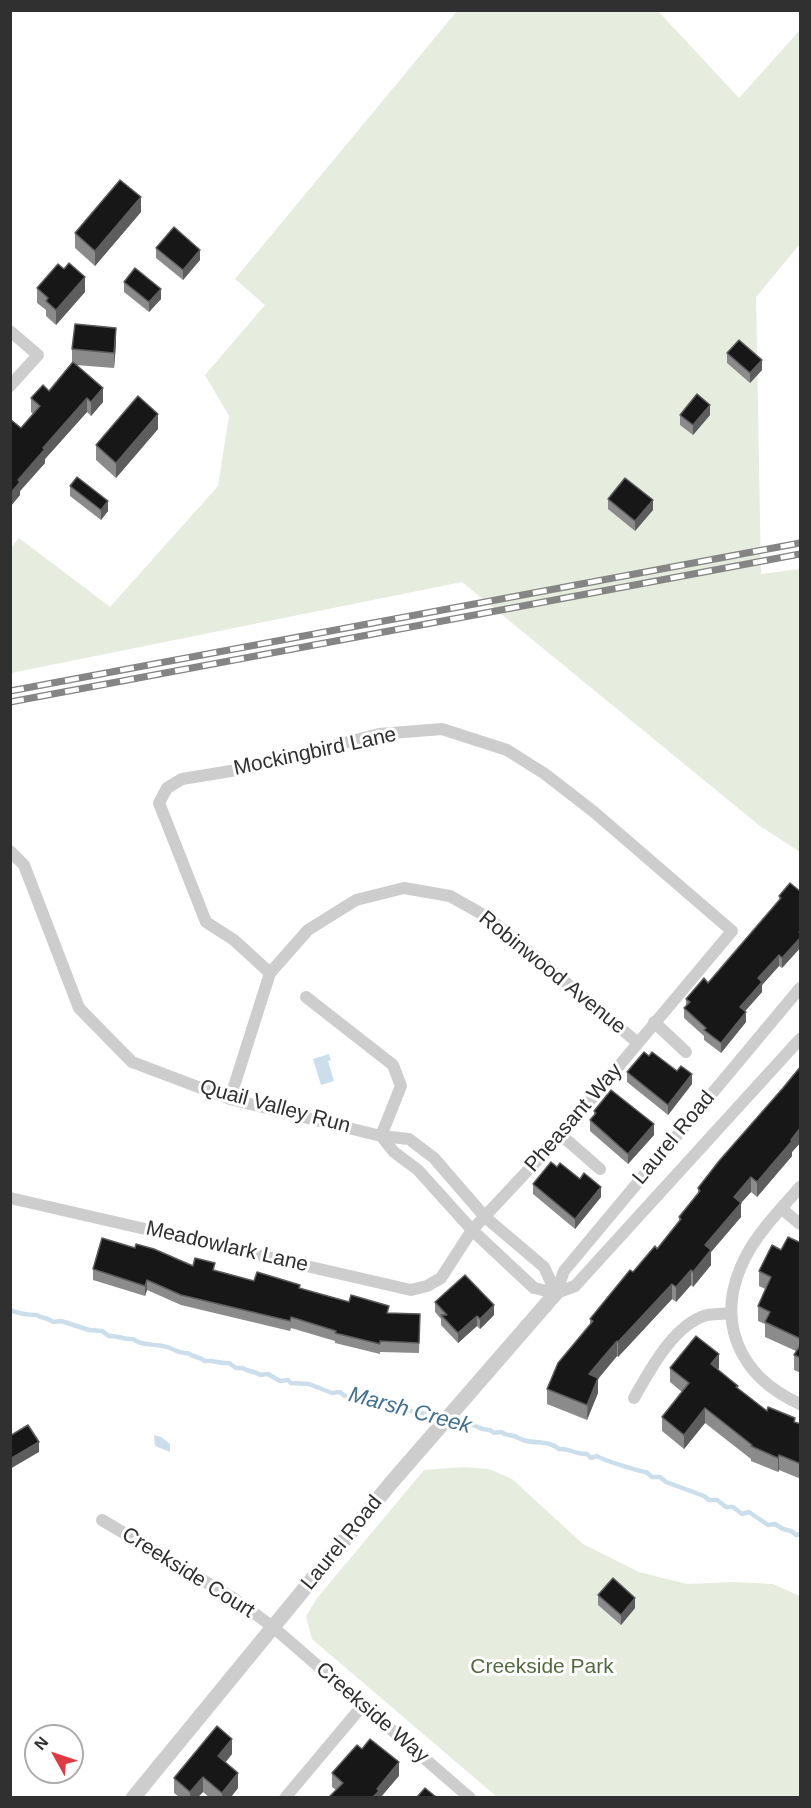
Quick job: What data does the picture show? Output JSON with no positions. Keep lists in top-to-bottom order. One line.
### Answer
{"streets":{"street":["Mockingbird Lane","Robinwood Avenue","Quail Valley Run","Pheasant Way","Laurel Road","Meadowlark Lane","Creekside Court","Creekside Way"]},"crossings":[["Mockingbird Lane","Robinwood Avenue"],["Mockingbird Lane","Pheasant Way"],["Robinwood Avenue","Quail Valley Run"],["Robinwood Avenue","Pheasant Way"],["Quail Valley Run","Pheasant Way"],["Quail Valley Run","Laurel Road"],["Pheasant Way","Meadowlark Lane"],["Laurel Road","Creekside Court"],["Laurel Road","Creekside Way"],["Creekside Court","Creekside Way"]],"water":["Marsh Creek"],"parks":["Creekside Park"],"north":"top left"}
